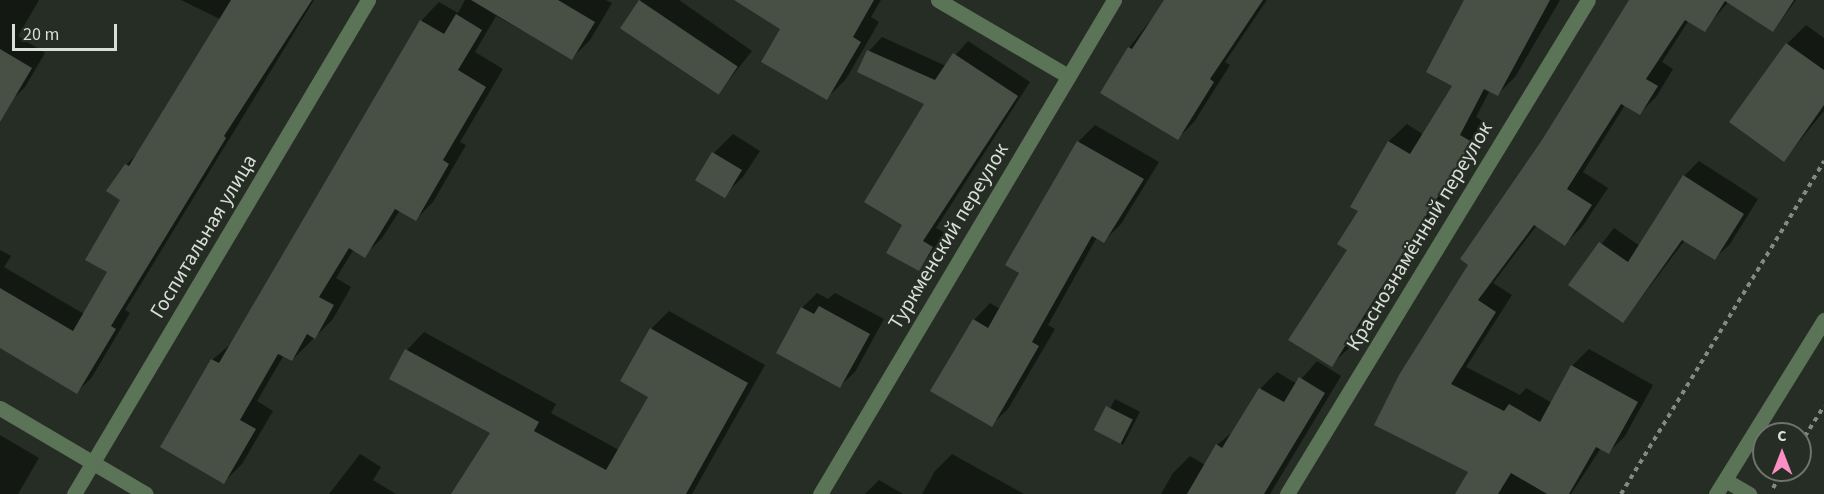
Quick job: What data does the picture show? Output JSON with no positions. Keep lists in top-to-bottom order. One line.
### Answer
{"streets":{"street":["Госпитальная улица","Туркменский переулок","Краснознамённый переулок"]},"scale_bar":"20 m","north":"top"}
